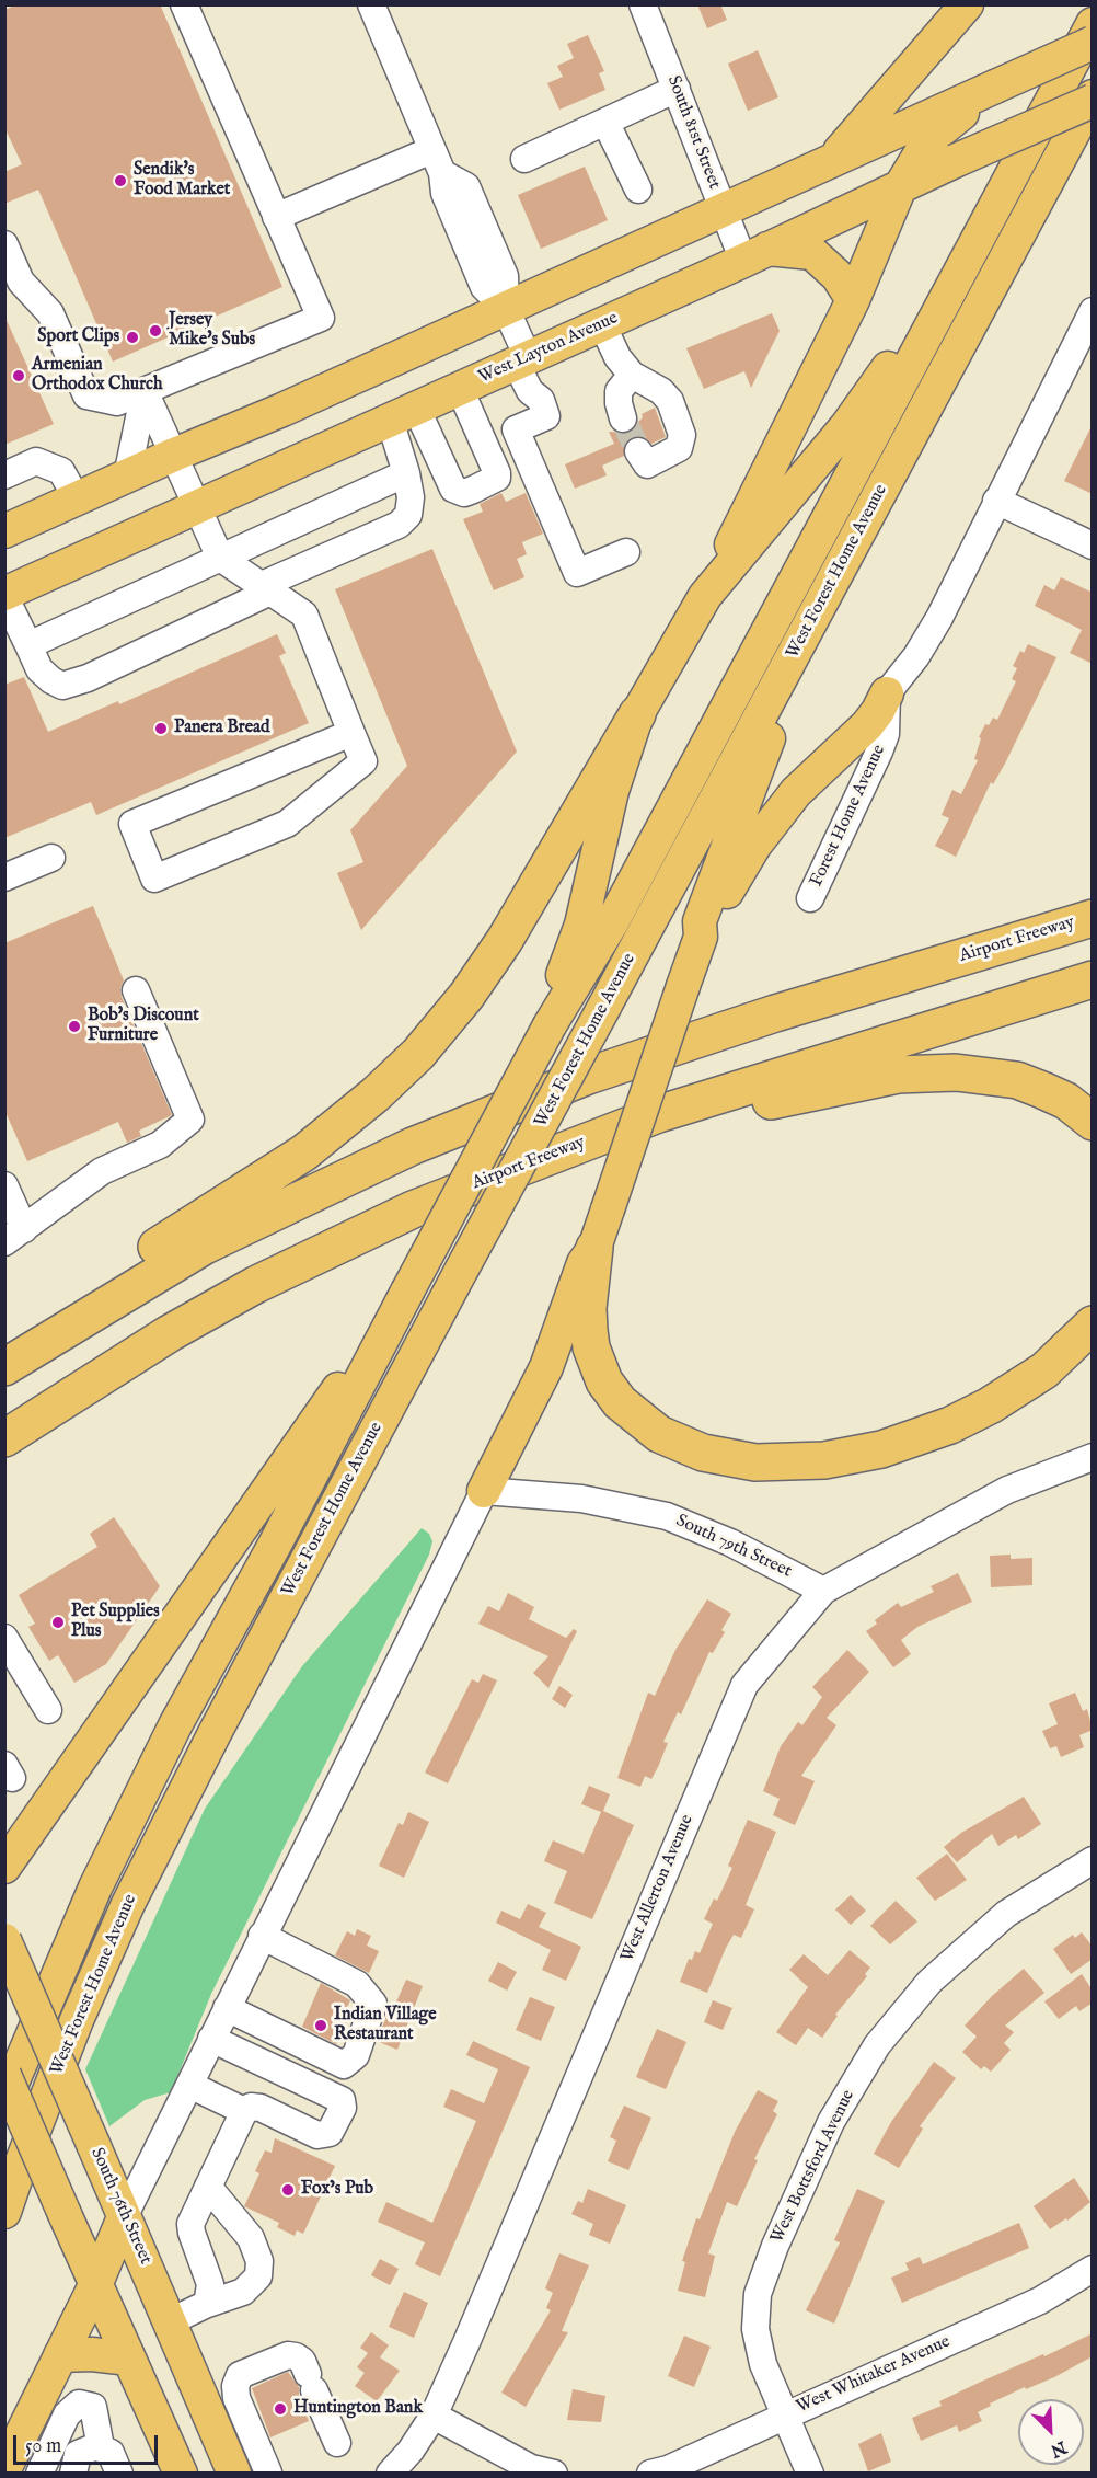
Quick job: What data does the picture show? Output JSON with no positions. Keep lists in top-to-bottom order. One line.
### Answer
{"streets":{"highway":["Airport Freeway"],"main road":["West Layton Avenue","West Forest Home Avenue","South 76th Street"],"street":["South 81st Street","Forest Home Avenue","South 79th Street","West Allerton Avenue","West Bottsford Avenue","West Whitaker Avenue"]},"crossings":[["South 81st Street","West Layton Avenue"],["West Layton Avenue","West Forest Home Avenue"],["South 79th Street","West Allerton Avenue"],["West Bottsford Avenue","West Whitaker Avenue"]],"places":["Sendik's Food Market","Jersey Mike's Subs","Sport Clips","Armenian Orthodox Church","Panera Bread","Bob's Discount Furniture","Pet Supplies Plus","Indian Village Restaurant","Fox’s Pub","Huntington Bank"],"scale_bar":"50 m","north":"bottom right"}
